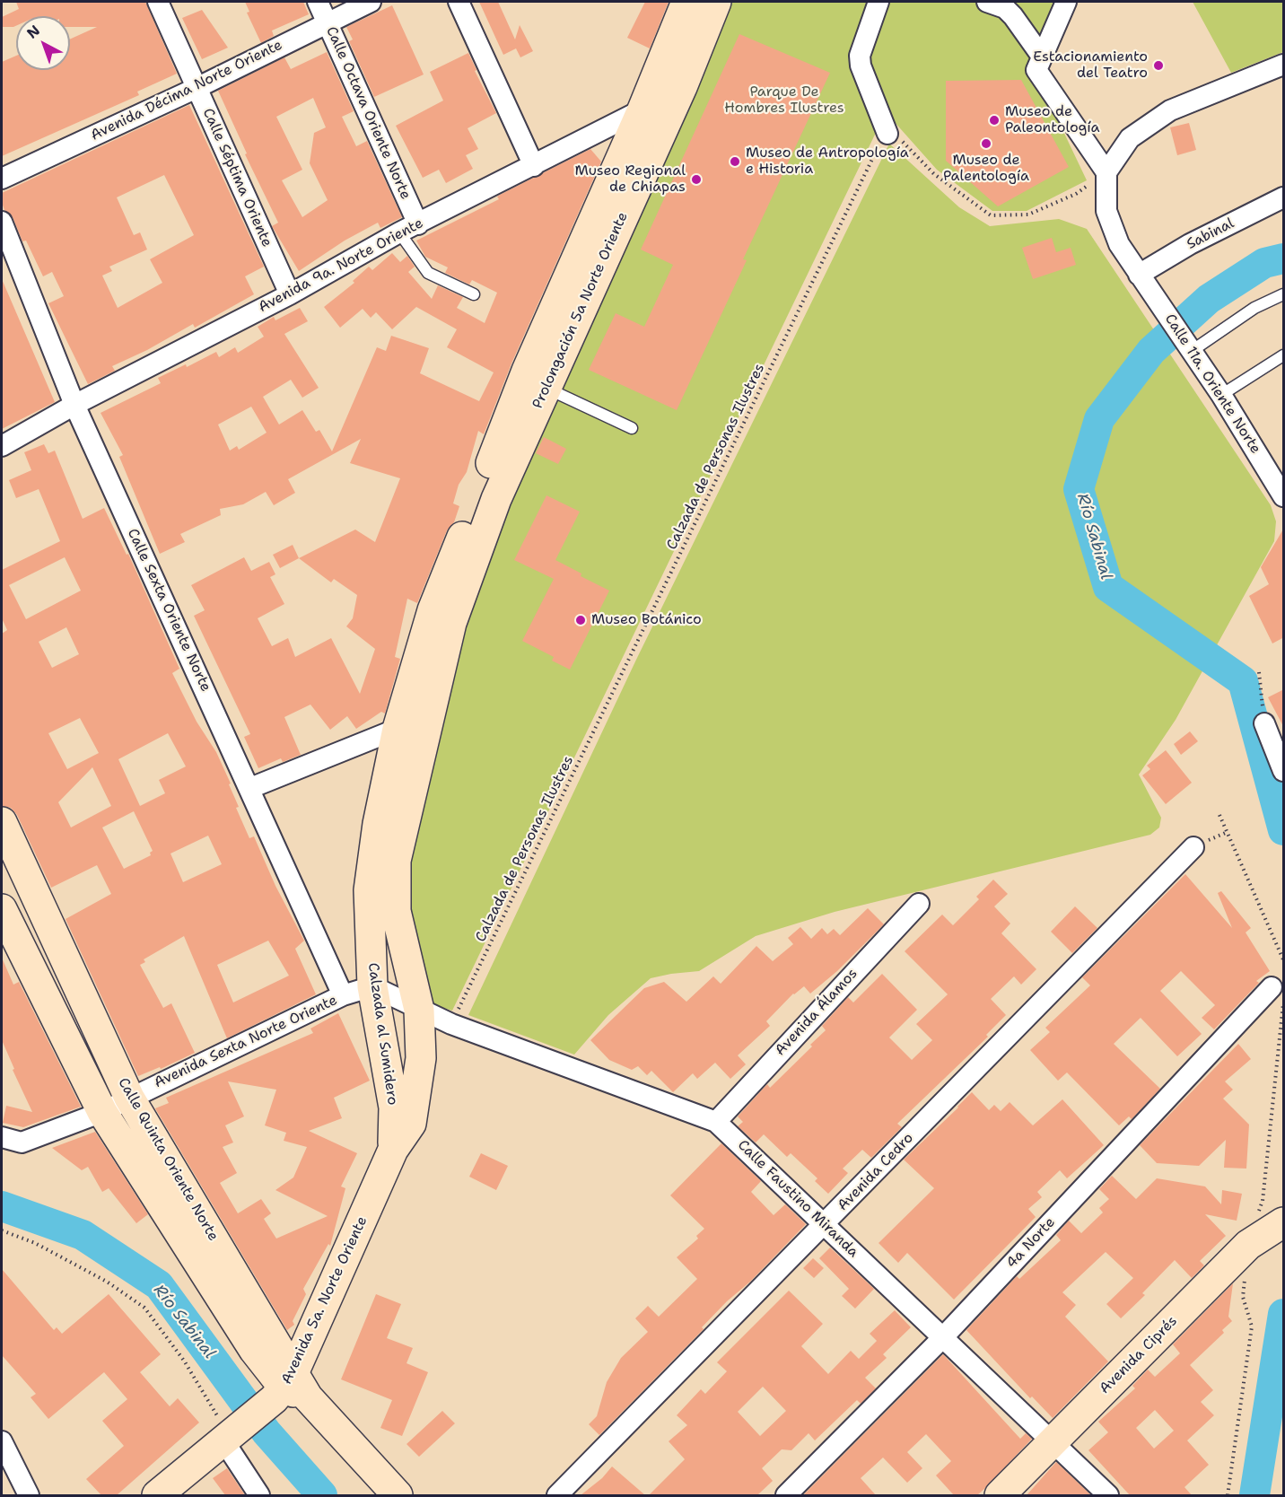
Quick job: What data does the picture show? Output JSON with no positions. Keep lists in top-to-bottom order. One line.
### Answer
{"streets":{"main road":["Prolongación 5a Norte Oriente","Calzada al Sumidero","Calle Quinta Oriente Norte","Avenida 5a. Norte Oriente","Avenida Ciprés"],"street":["Avenida Décima Norte Oriente","Calle Octava Oriente Norte","Calle Séptima Oriente","Sabinal","Avenida 9a. Norte Oriente","Calle 11a. Oriente Norte","Calle Sexta Oriente Norte","Avenida Álamos","Avenida Sexta Norte Oriente","Avenida Cedro","Calle Faustino Miranda","4a Norte"],"path":["Calzada de Personas Ilustres"]},"crossings":[["Avenida Décima Norte Oriente","Calle Octava Oriente Norte"],["Avenida Décima Norte Oriente","Calle Séptima Oriente"],["Calle Octava Oriente Norte","Avenida 9a. Norte Oriente"],["Calle Séptima Oriente","Avenida 9a. Norte Oriente"],["Sabinal","Calle 11a. Oriente Norte"],["Avenida 9a. Norte Oriente","Prolongación 5a Norte Oriente"],["Avenida 9a. Norte Oriente","Calle Sexta Oriente Norte"],["Prolongación 5a Norte Oriente","Calzada al Sumidero"],["Calzada de Personas Ilustres","Calle Faustino Miranda"],["Calle Sexta Oriente Norte","Avenida Sexta Norte Oriente"],["Avenida Álamos","Calle Faustino Miranda"],["Calzada al Sumidero","Avenida Sexta Norte Oriente"],["Calzada al Sumidero","Calle Faustino Miranda"],["Calzada al Sumidero","Avenida 5a. Norte Oriente"],["Avenida Sexta Norte Oriente","Calle Quinta Oriente Norte"],["Avenida Sexta Norte Oriente","Calle Faustino Miranda"],["Calle Quinta Oriente Norte","Avenida 5a. Norte Oriente"],["Avenida Cedro","Calle Faustino Miranda"],["Calle Faustino Miranda","4a Norte"],["Calle Faustino Miranda","Avenida Ciprés"]],"water":["Río Sabinal"],"parks":["Parque De Hombres Ilustres"],"places":["Estacionamiento del Teatro","Museo de Paleontología","Museo de Palentología","Museo de Antropología e Historia","Museo Regional de Chiapas","Museo Botánico"],"north":"top left"}
